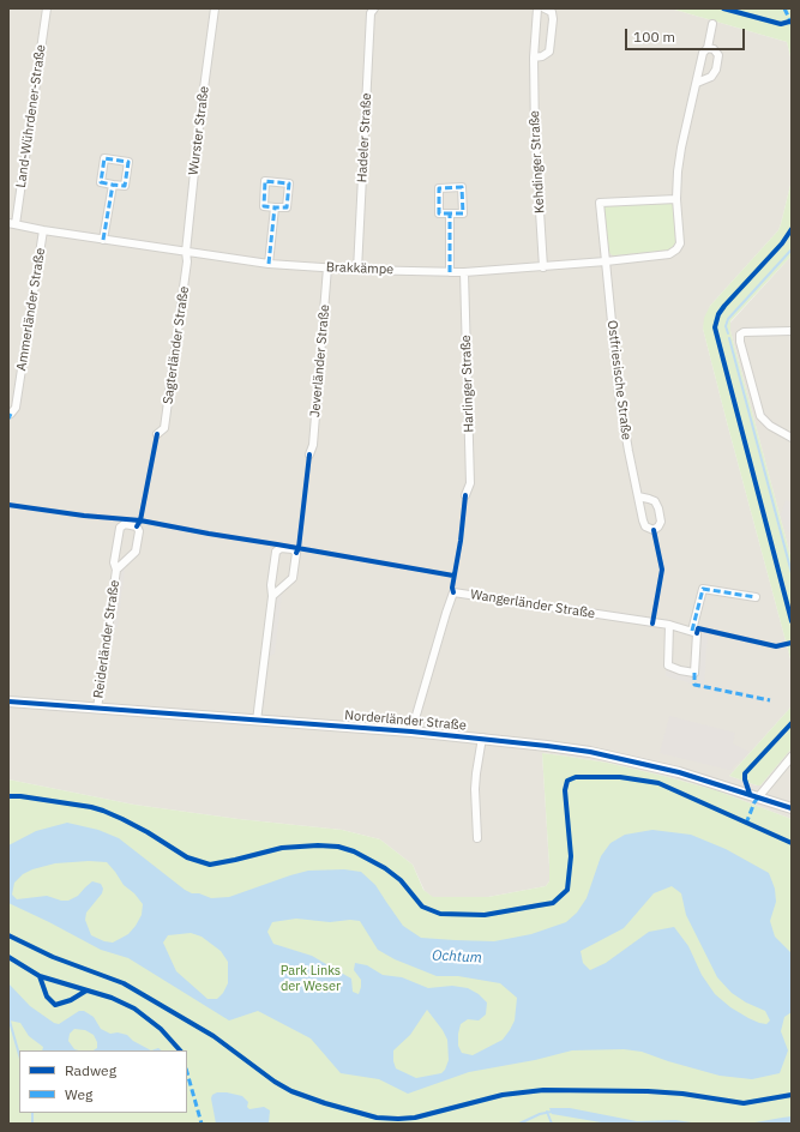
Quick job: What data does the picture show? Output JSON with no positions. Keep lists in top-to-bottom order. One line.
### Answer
{"streets":{"street":["Land-Wührdener-Straße","Wurster Straße","Hadeler Straße","Kehdinger Straße","Brakkämpe","Ammerländer Straße","Sagterländer Straße","Jeverländer Straße","Ostfriesische Straße","Harlinger Straße","Wangerländer Straße","Reiderländer Straße","Norderländer Straße"]},"crossings":[["Land-Wührdener-Straße","Brakkämpe"],["Wurster Straße","Brakkämpe"],["Wurster Straße","Sagterländer Straße"],["Hadeler Straße","Brakkämpe"],["Kehdinger Straße","Brakkämpe"],["Brakkämpe","Ammerländer Straße"],["Brakkämpe","Sagterländer Straße"],["Brakkämpe","Jeverländer Straße"],["Brakkämpe","Ostfriesische Straße"],["Brakkämpe","Harlinger Straße"],["Wangerländer Straße","Norderländer Straße"],["Reiderländer Straße","Norderländer Straße"]],"water":["Ochtum"],"parks":["Park Links der Weser"],"legend":["Radweg","Weg"],"scale_bar":"100 m"}
